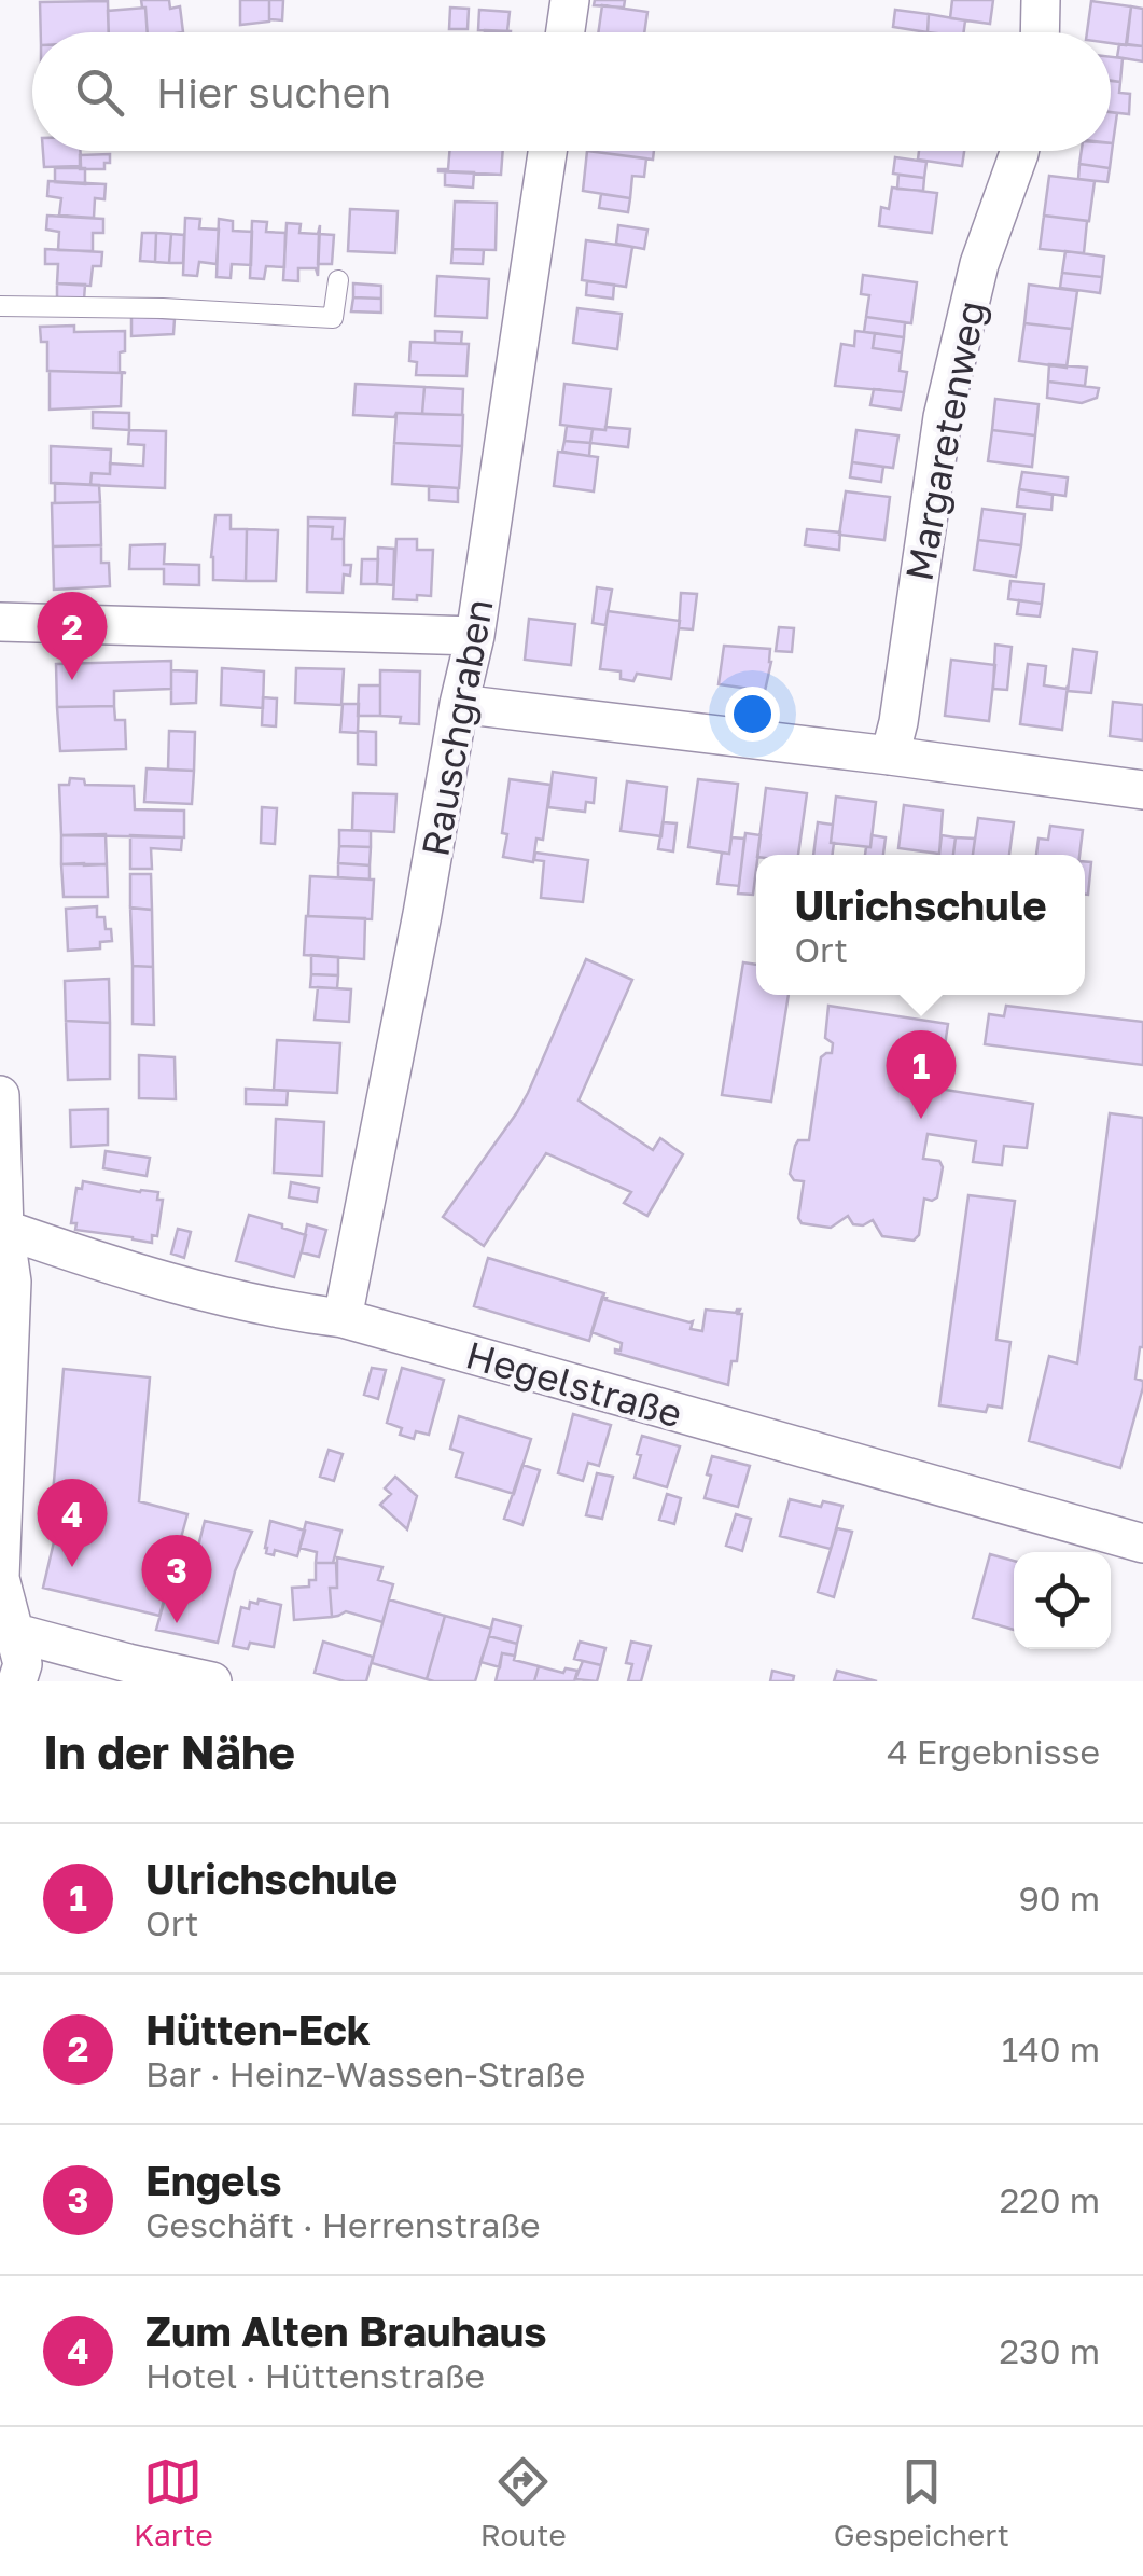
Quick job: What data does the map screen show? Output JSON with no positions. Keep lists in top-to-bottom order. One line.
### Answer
{"streets":{"street":["Margaretenweg","Rauschgraben","Hegelstraße"]},"crossings":[["Rauschgraben","Hegelstraße"]],"page":{"search":"Hier suchen","pins":["2","1","4","3"],"popup":["Ulrichschule","Ort"],"heading":["In der Nähe","4 Ergebnisse"],"list":[{"mark":"1","name":"Ulrichschule","note":"Ort","value":"90 m"},{"mark":"2","name":"Hütten-Eck","note":"Bar · Heinz-Wassen-Straße","value":"140 m"},{"mark":"3","name":"Engels","note":"Geschäft · Herrenstraße","value":"220 m"},{"mark":"4","name":"Zum Alten Brauhaus","note":"Hotel · Hüttenstraße","value":"230 m"}],"nav":["Karte","Route","Gespeichert"]}}
